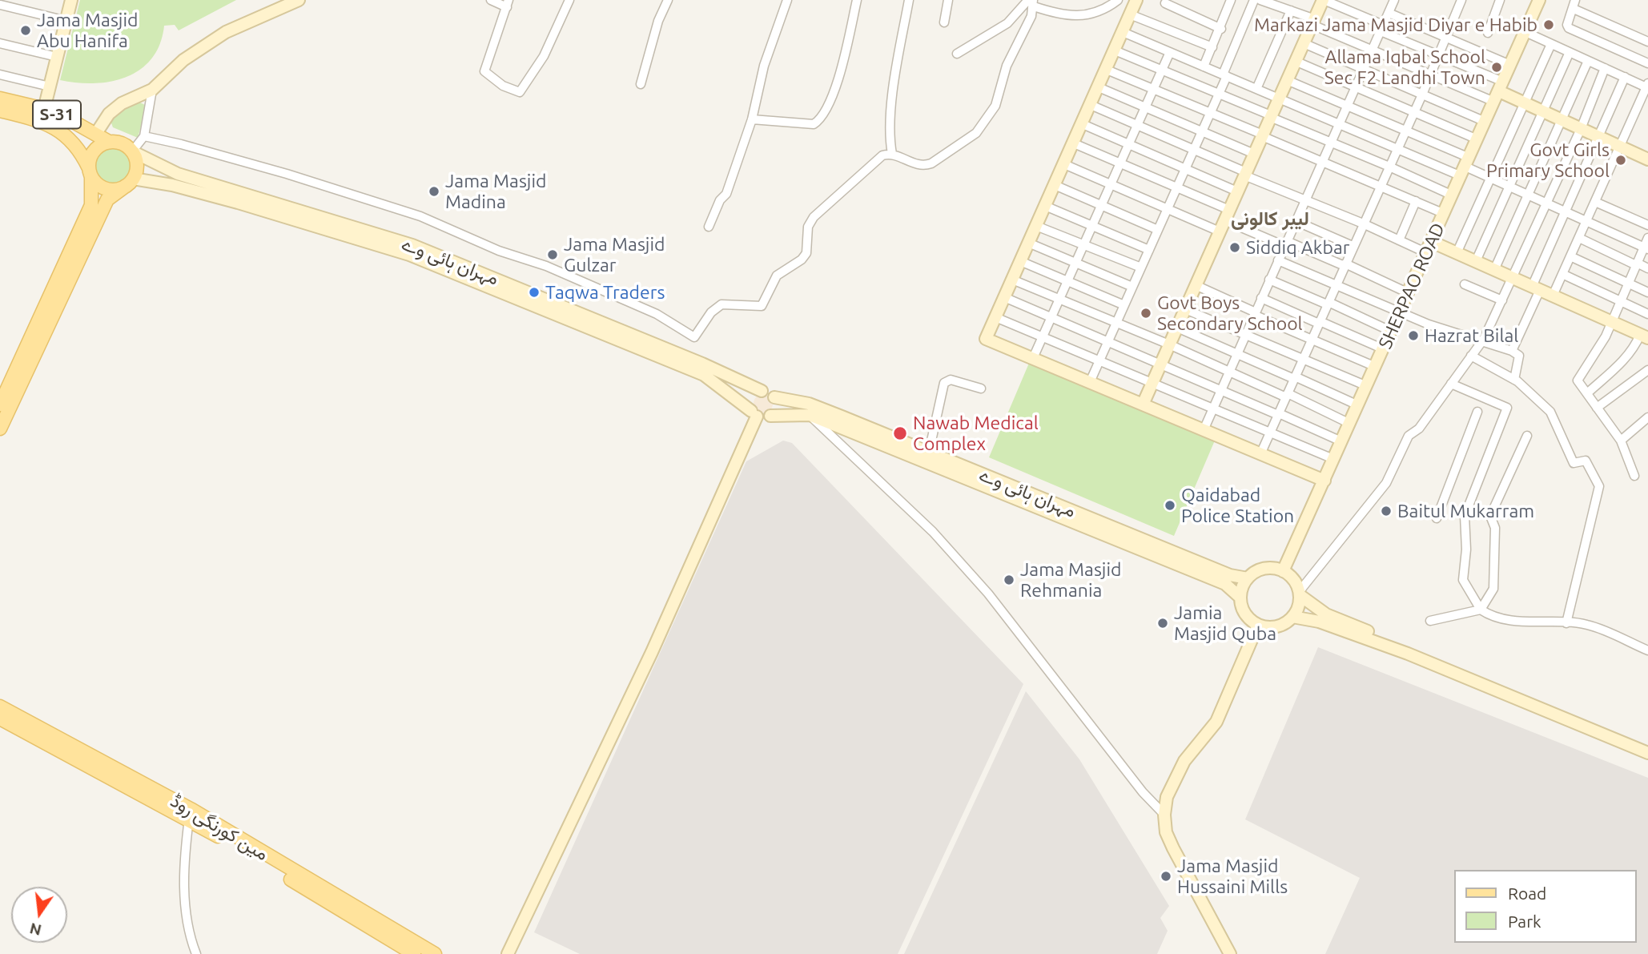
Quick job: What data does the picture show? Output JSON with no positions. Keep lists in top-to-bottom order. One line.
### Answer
{"streets":{"main road":["S-31","مین کورنگی روڈ"],"street":["مہران ہائی وے","SHERPAO ROAD"]},"crossings":[["S-31","مہران ہائی وے"],["مہران ہائی وے","SHERPAO ROAD"]],"districts":["لیبر کالونی"],"places":["Markazi Jama Masjid Diyar e Habib","Jama Masjid Abu Hanifa","Allama Iqbal School Sec F2 Landhi Town","Govt Girls Primary School","Jama Masjid Madina","Siddiq Akbar","Jama Masjid Gulzar","Taqwa Traders","Govt Boys Secondary School","Hazrat Bilal","Nawab Medical Complex","Qaidabad Police Station","Baitul Mukarram","Jama Masjid Rehmania","Jamia Masjid Quba","Jama Masjid Hussaini Mills"],"legend":["Road","Park"],"north":"bottom"}
